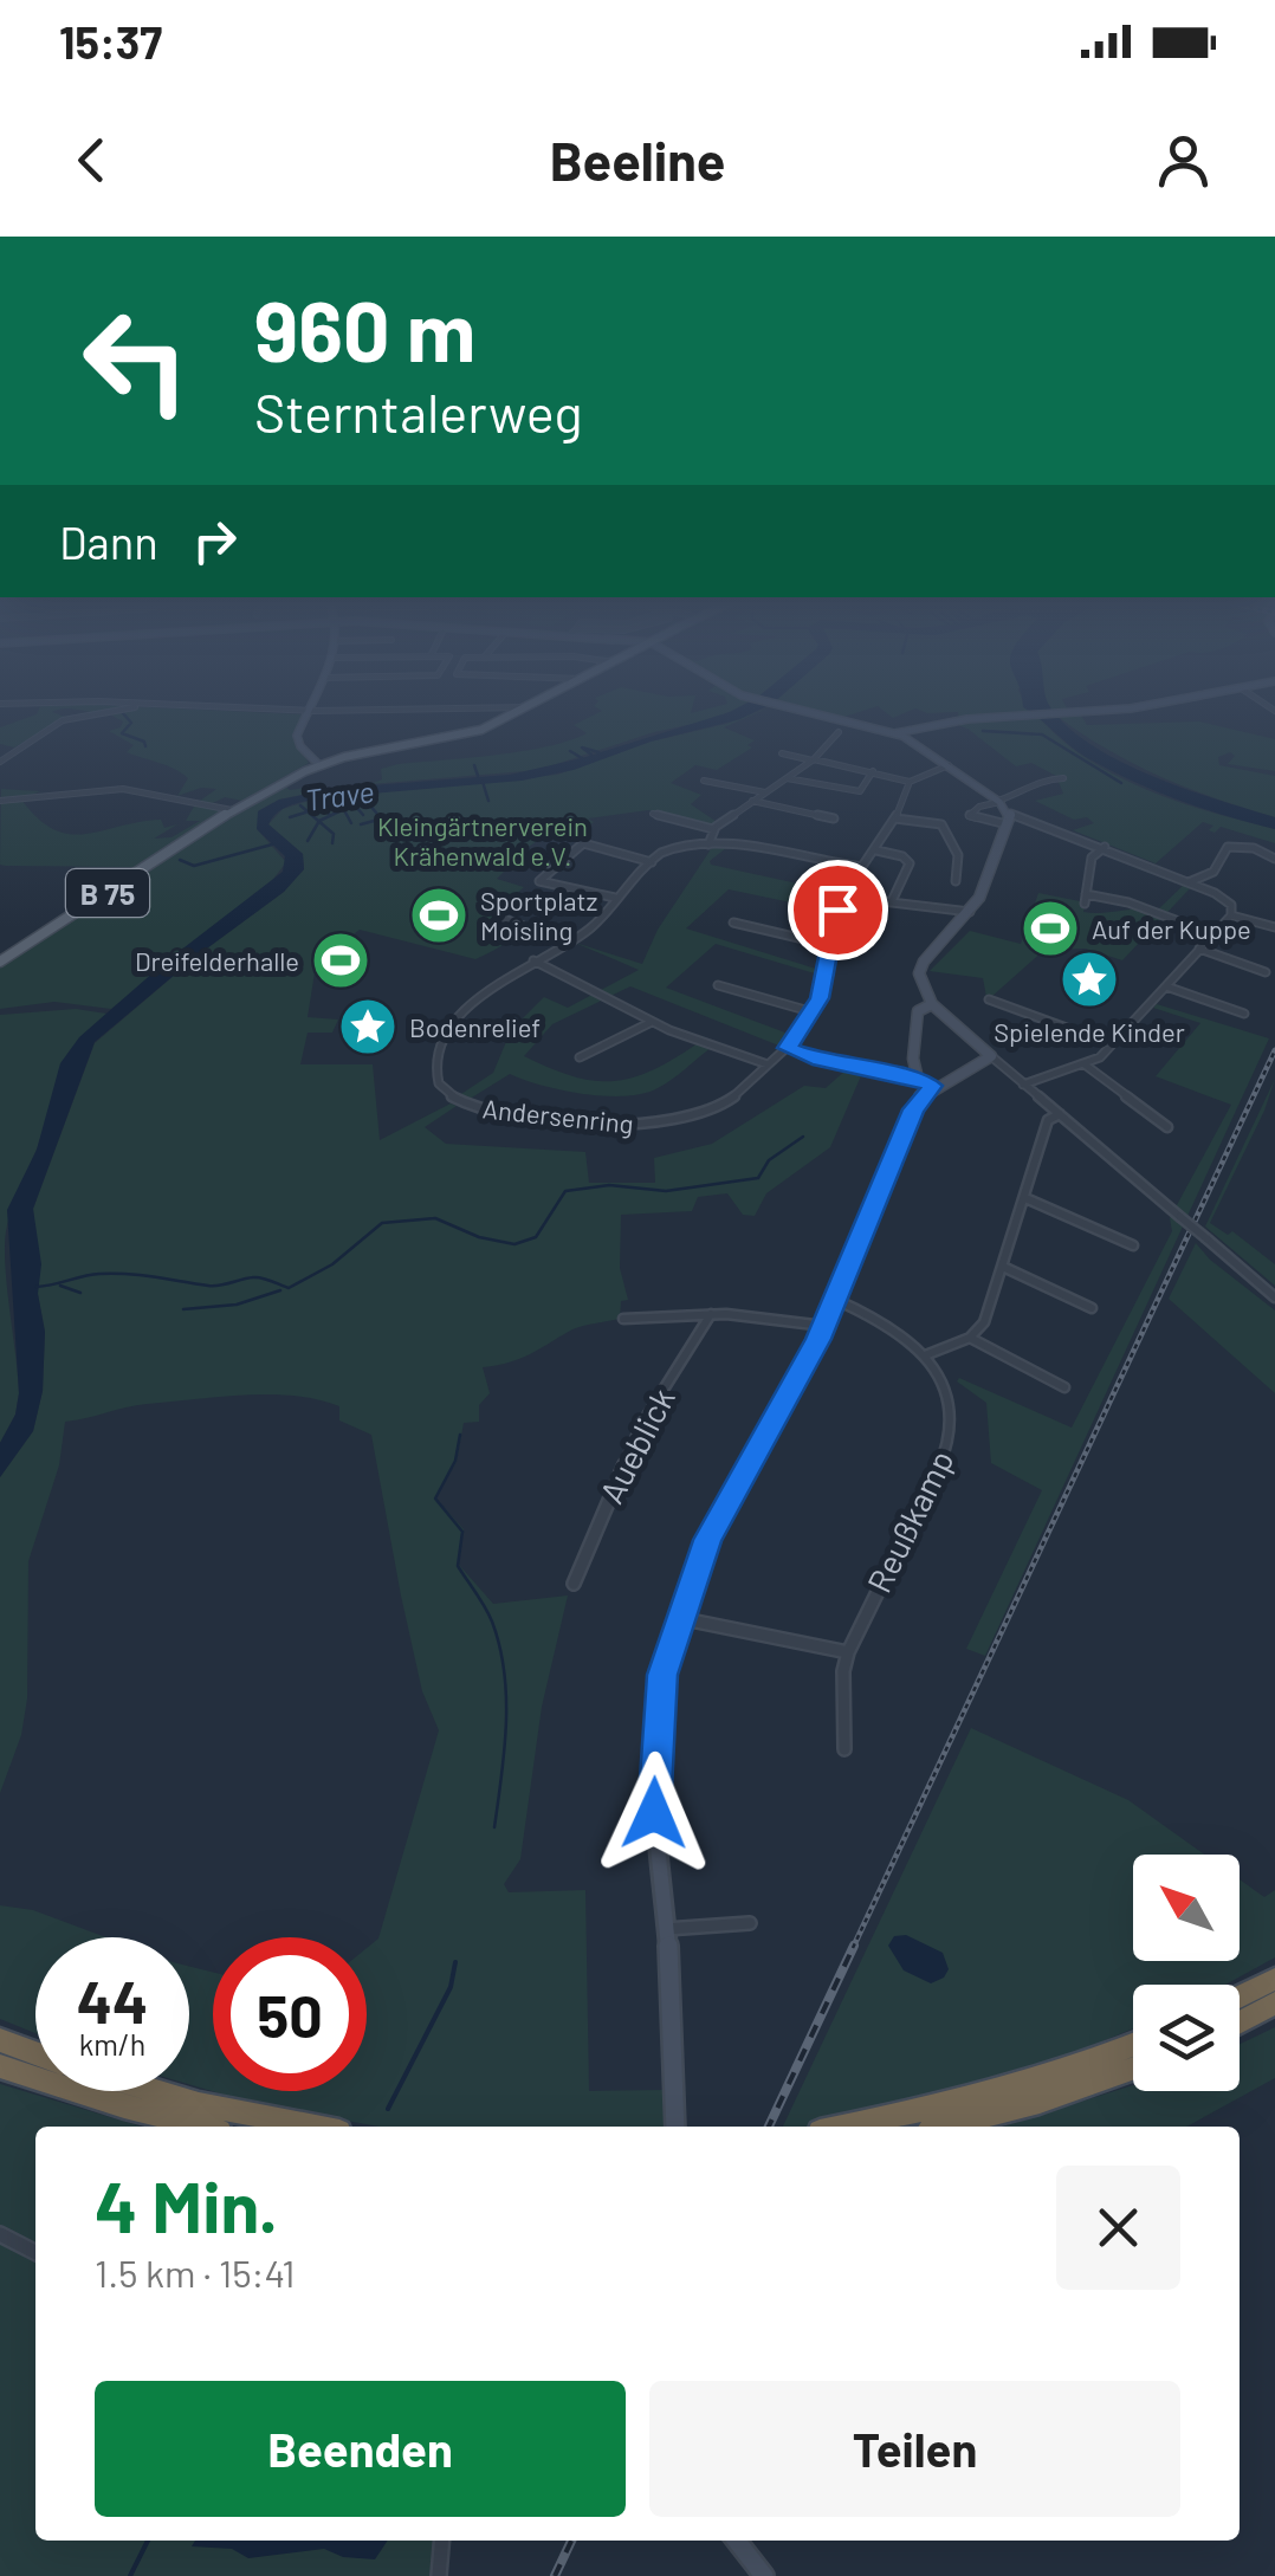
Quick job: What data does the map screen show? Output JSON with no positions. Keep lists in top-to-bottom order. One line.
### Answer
{"streets":{"main road":["B 75"],"street":["Andersenring","Aueblick","Reußkamp"]},"water":["Trave"],"parks":["Kleingärtnerverein Krähenwald e.V."],"places":{"sports":["Sportplatz Moisling","Auf der Kuppe","Dreifelderhalle"],"place":["Spielende Kinder","Bodenrelief"]},"north":"top left","page":{"status":"15:37","header":"Beeline","turn":["960 m","Sterntalerweg"],"then":"Dann","speed":"44 km/h","limit":"50","heading":["4 Min.","1.5 km · 15:41"],"buttons":["Beenden","Teilen"]}}
